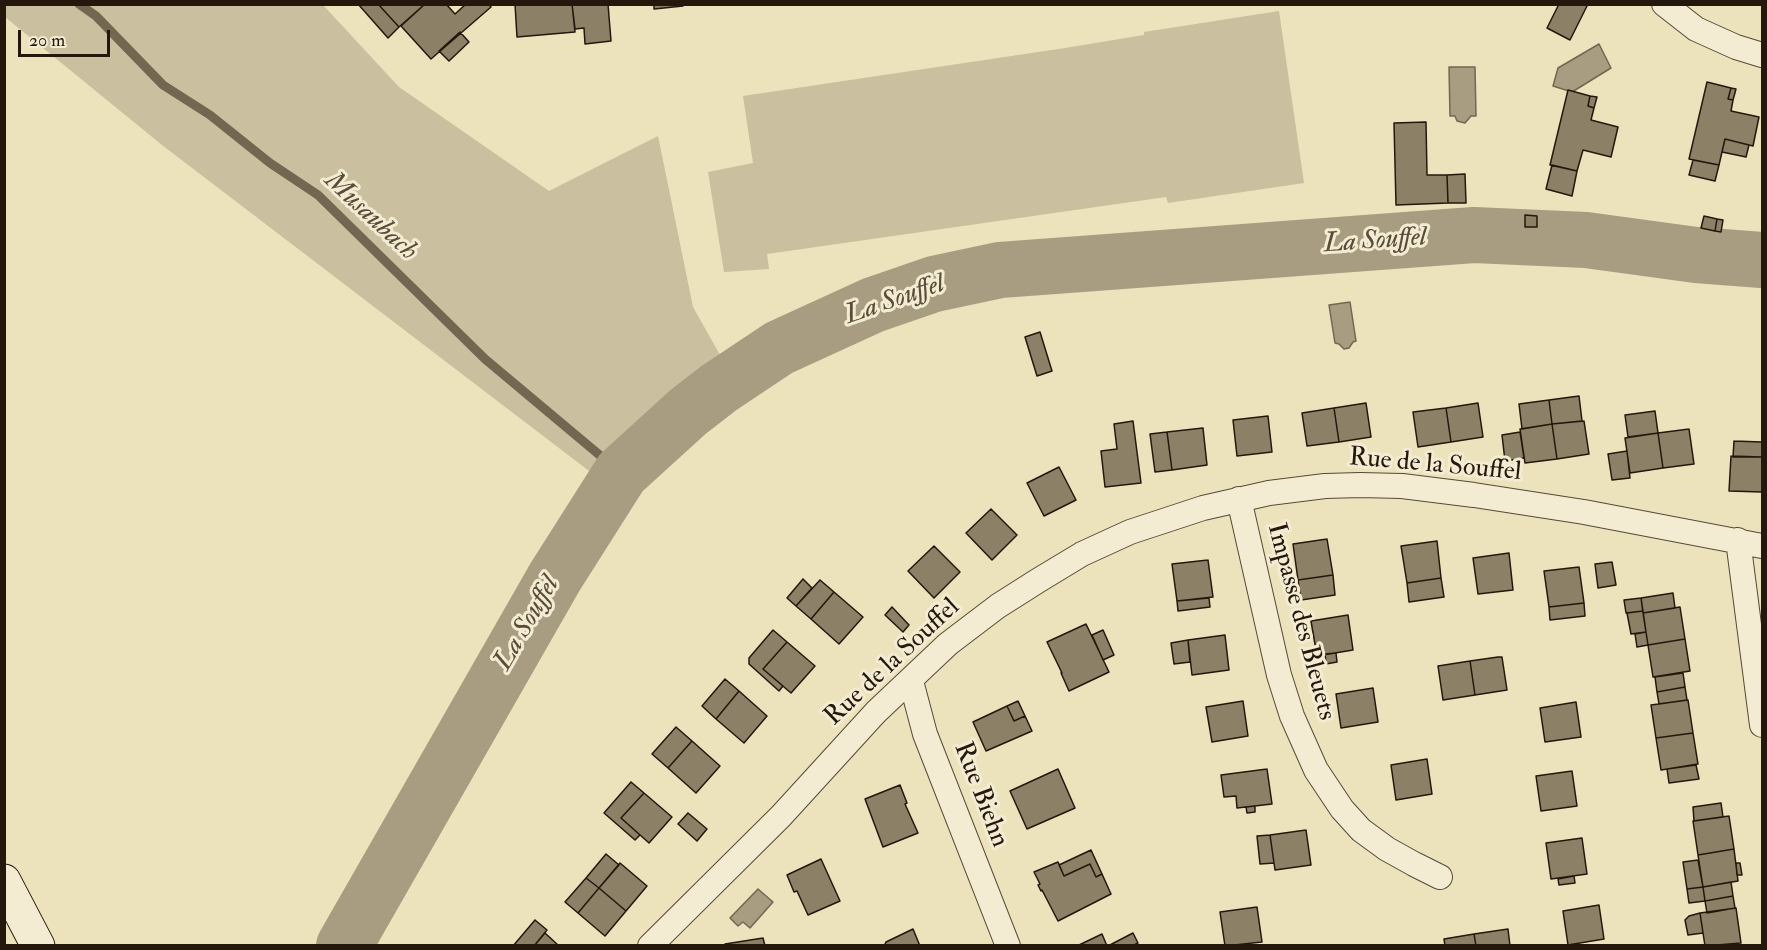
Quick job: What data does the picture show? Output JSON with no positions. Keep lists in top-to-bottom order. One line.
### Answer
{"streets":{"street":["Rue de la Souffel","Impasse des Bleuets","Rue Biehn"]},"crossings":[["Rue de la Souffel","Impasse des Bleuets"],["Rue de la Souffel","Rue Biehn"]],"water":["Musaubach","La Souffel"],"scale_bar":"20 m"}
